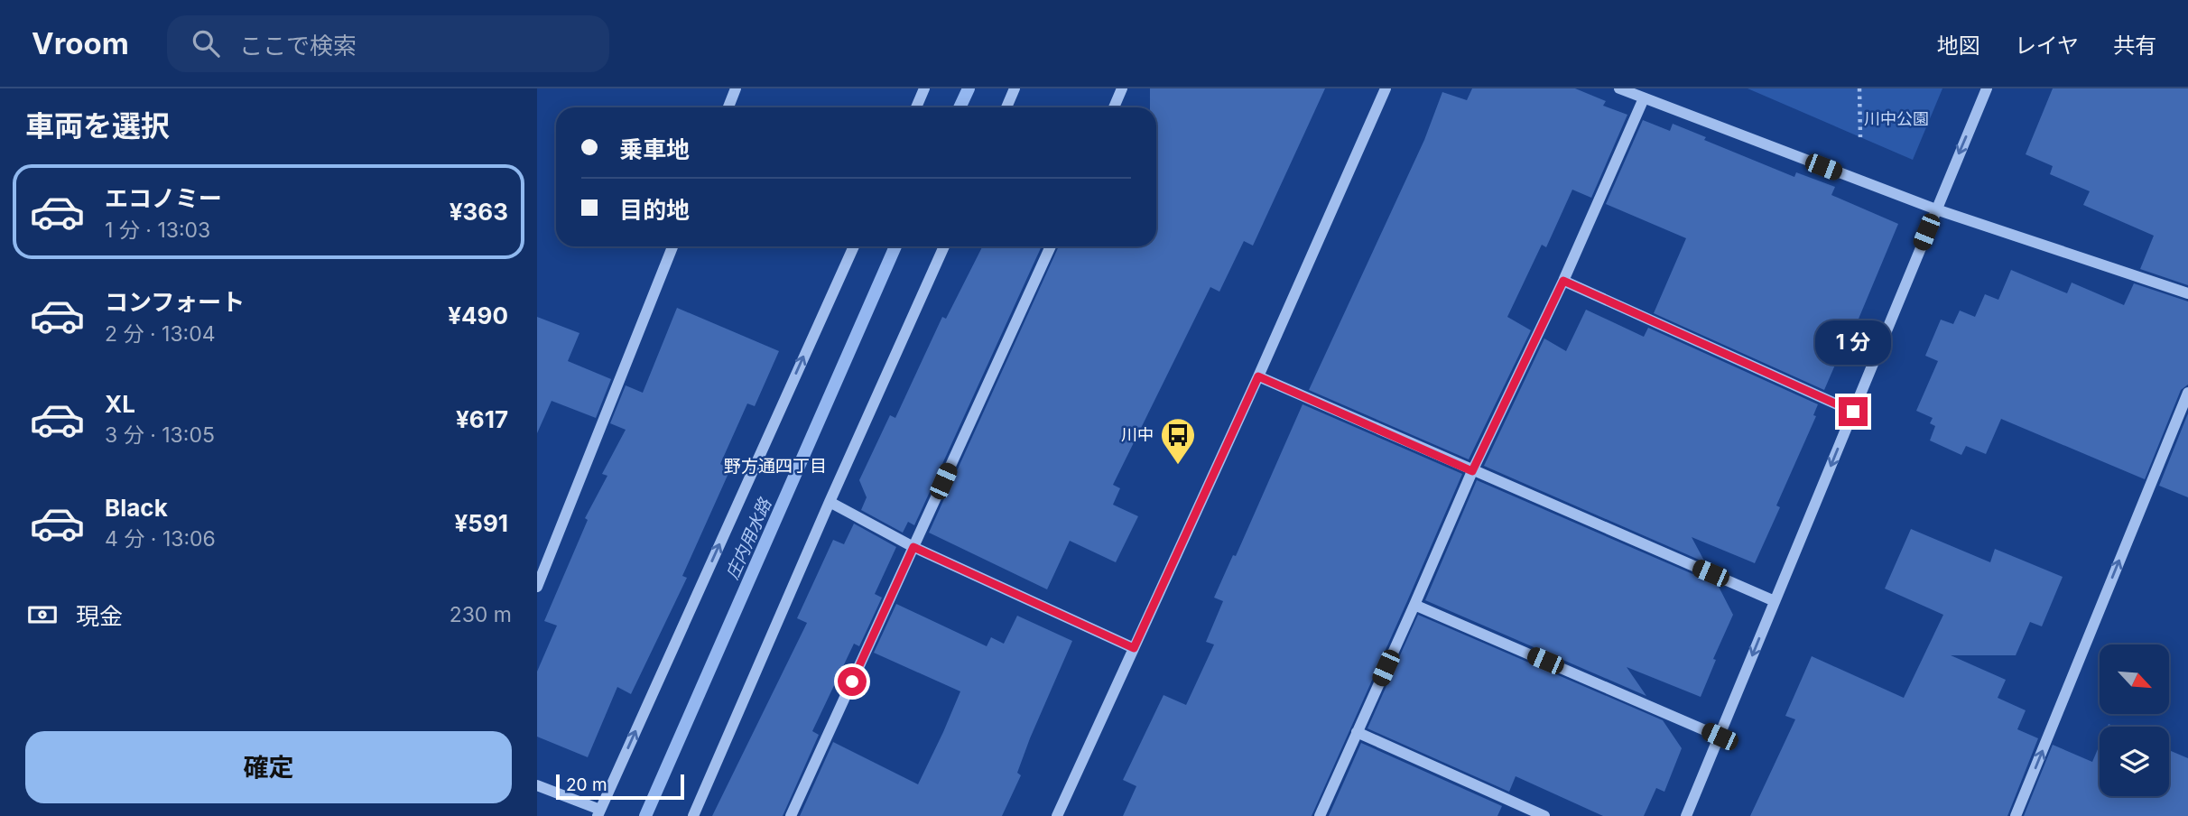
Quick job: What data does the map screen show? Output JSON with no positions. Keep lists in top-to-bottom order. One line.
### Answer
{"districts":["野方通四丁目"],"water":["庄内用水路"],"parks":["川中公園"],"places":{"bus stop":["川中"]},"scale_bar":"20 m","north":"bottom right","page":{"header":"Vroom","search":"ここで検索","nav":["地図","レイヤ","共有"],"heading":"車両を選択","banner":["乗車地","目的地"],"list":[{"name":"エコノミー","note":"1 分 · 13:03","value":"¥363"},{"name":"コンフォート","note":"2 分 · 13:04","value":"¥490"},{"name":"XL","note":"3 分 · 13:05","value":"¥617"},{"name":"Black","note":"4 分 · 13:06","value":"¥591"}],"bubble":"1 分","pay":["現金","230 m"],"buttons":"確定","scale":"20 m"}}
